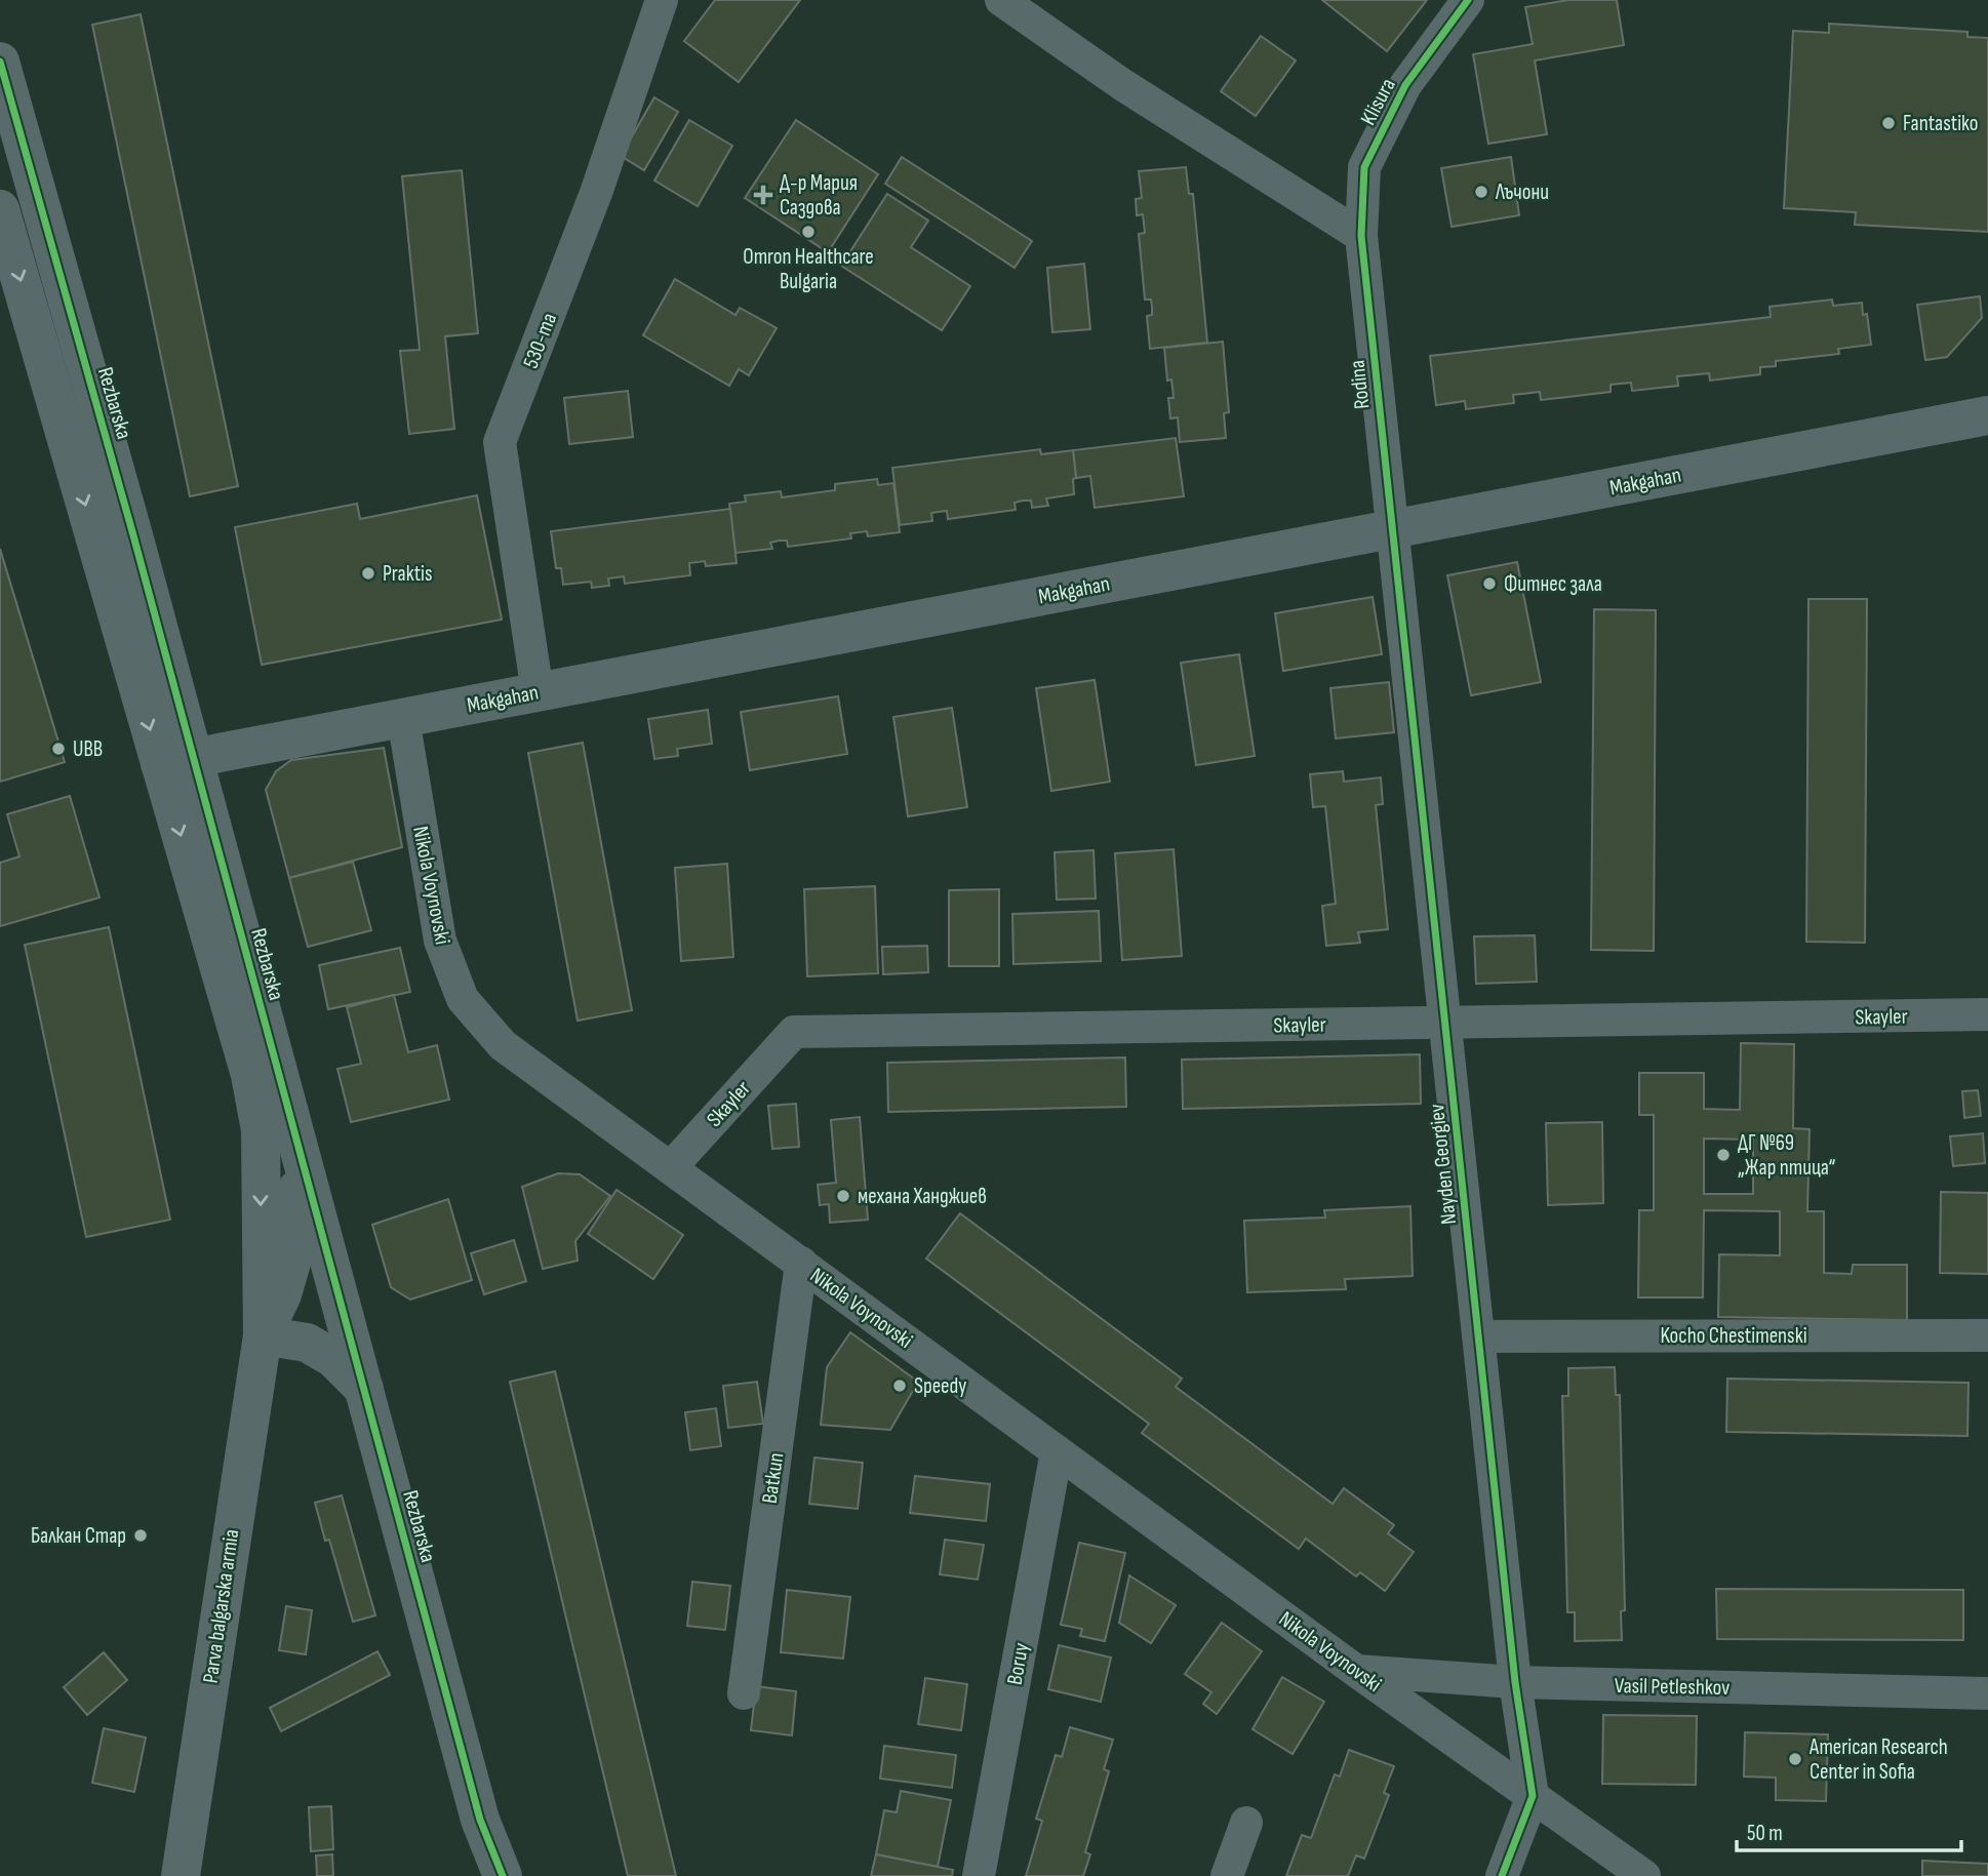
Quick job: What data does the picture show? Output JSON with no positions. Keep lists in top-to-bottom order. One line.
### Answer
{"streets":{"street":["Klisura","530-та","Rodina","Rezbarska","Makgahan","Nikola Voynovski","Skayler","Nayden Georgiev","Kocho Chestimenski","Batkun","Parva balgarska armia","Boruy","Vasil Petleshkov"]},"crossings":[["Klisura","Rodina"],["530-та","Makgahan"],["Rodina","Makgahan"],["Rodina","Nayden Georgiev"],["Rezbarska","Makgahan"],["Rezbarska","Parva balgarska armia"],["Makgahan","Nikola Voynovski"],["Makgahan","Nayden Georgiev"],["Nikola Voynovski","Skayler"],["Nikola Voynovski","Nayden Georgiev"],["Nikola Voynovski","Batkun"],["Nikola Voynovski","Boruy"],["Nikola Voynovski","Vasil Petleshkov"],["Skayler","Nayden Georgiev"],["Nayden Georgiev","Kocho Chestimenski"],["Nayden Georgiev","Vasil Petleshkov"]],"places":{"other":["Fantastiko","Лъчони","Omron Healthcare Bulgaria","Praktis","Фитнес зала","UBB","ДГ №69 „Жар птица“","механа Ханджиев","Speedy","Балкан Стар","American Research Center in Sofia"],"health":["Д-р Мария Саздова"]},"scale_bar":"50 m"}
